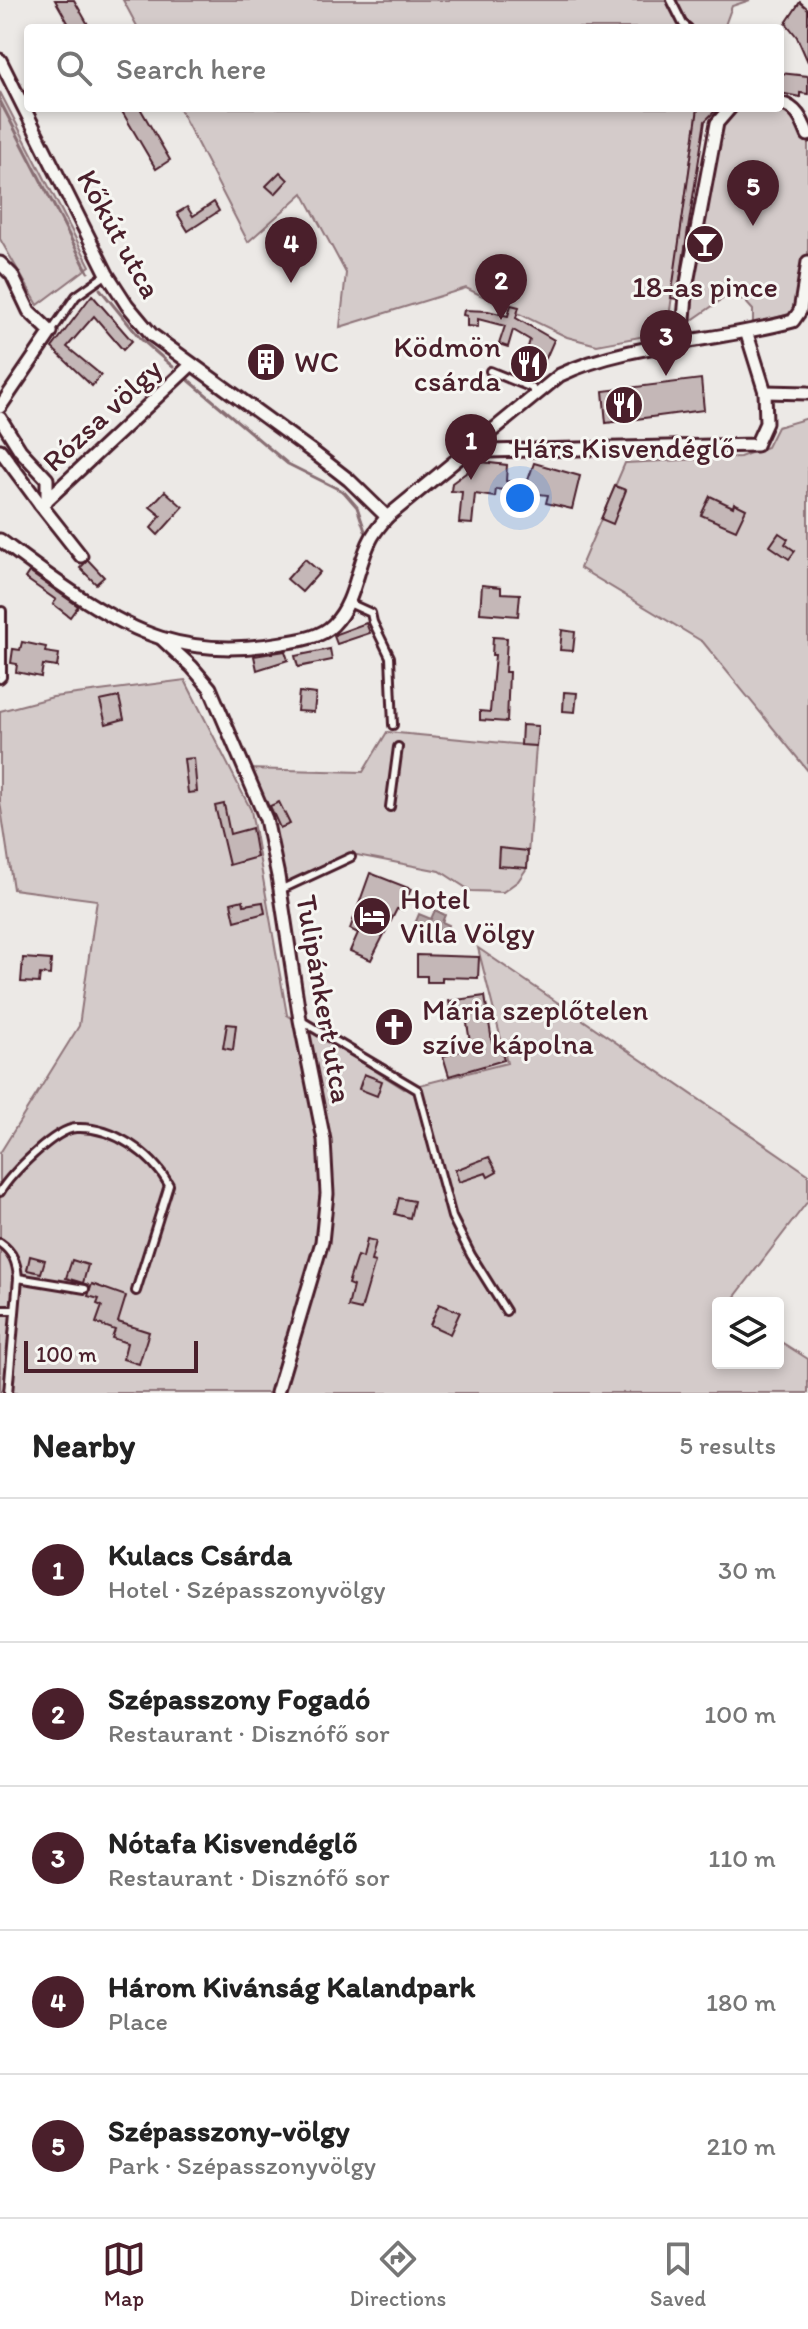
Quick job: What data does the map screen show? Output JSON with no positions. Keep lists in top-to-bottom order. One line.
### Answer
{"streets":{"street":["Kőkút utca","Rózsa völgy","Tulipánkert utca"]},"crossings":[["Kőkút utca","Rózsa völgy"]],"places":{"bar":["18-as pince"],"building":["WC"],"restaurant":["Ködmön csárda","Hárs Kisvendéglő"],"hotel":["Hotel Villa Völgy"],"church":["Mária szeplőtelen szíve kápolna"]},"scale_bar":"100 m","page":{"search":"Search here","pins":["5","4","2","3","1"],"scale":"100 m","heading":["Nearby","5 results"],"list":[{"mark":"1","name":"Kulacs Csárda","note":"Hotel · Szépasszonyvölgy","value":"30 m"},{"mark":"2","name":"Szépasszony Fogadó","note":"Restaurant · Disznófő sor","value":"100 m"},{"mark":"3","name":"Nótafa Kisvendéglő","note":"Restaurant · Disznófő sor","value":"110 m"},{"mark":"4","name":"Három Kivánság Kalandpark","note":"Place","value":"180 m"},{"mark":"5","name":"Szépasszony-völgy","note":"Park · Szépasszonyvölgy","value":"210 m"}],"nav":["Map","Directions","Saved"]}}
